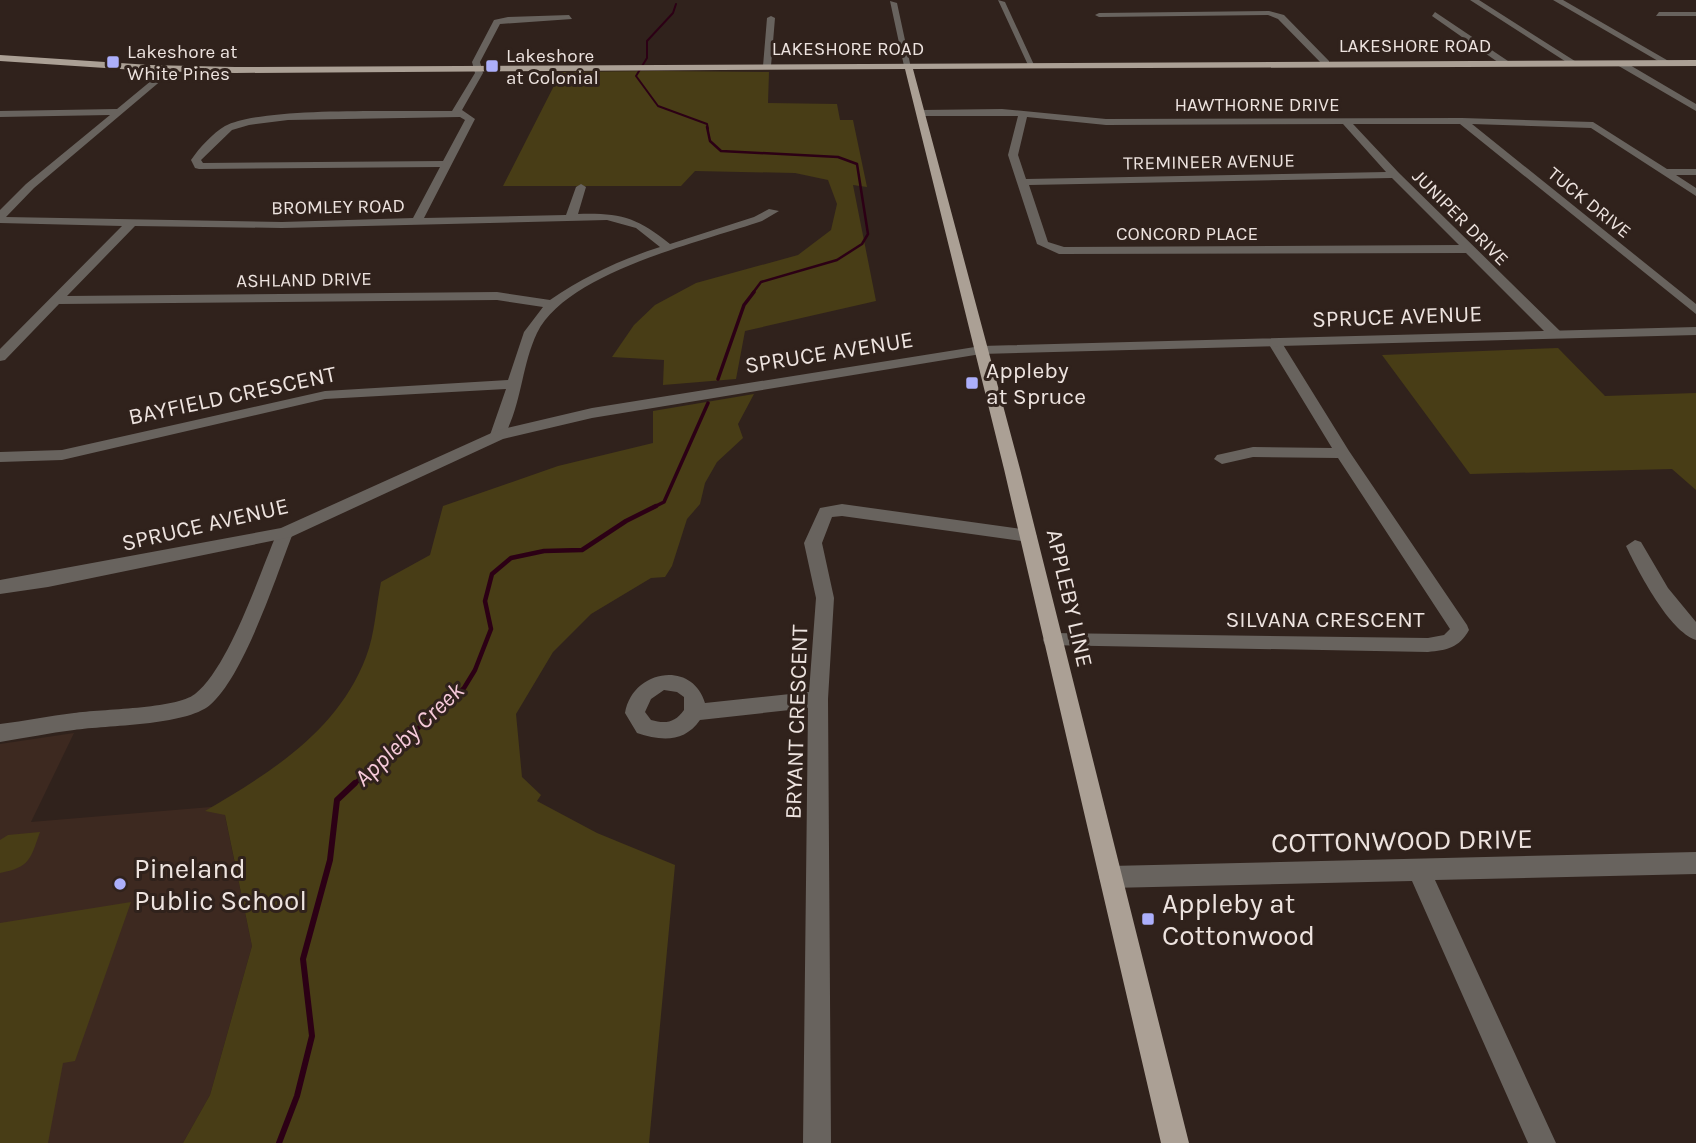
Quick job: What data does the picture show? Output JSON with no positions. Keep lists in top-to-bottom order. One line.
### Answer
{"streets":{"main road":["LAKESHORE ROAD","APPLEBY LINE"],"street":["HAWTHORNE DRIVE","TREMINEER AVENUE","TUCK DRIVE","BROMLEY ROAD","JUNIPER DRIVE","CONCORD PLACE","ASHLAND DRIVE","SPRUCE AVENUE","BAYFIELD CRESCENT","SILVANA CRESCENT","BRYANT CRESCENT","COTTONWOOD DRIVE"]},"crossings":[["LAKESHORE ROAD","APPLEBY LINE"],["HAWTHORNE DRIVE","TUCK DRIVE"],["HAWTHORNE DRIVE","JUNIPER DRIVE"],["HAWTHORNE DRIVE","CONCORD PLACE"],["HAWTHORNE DRIVE","APPLEBY LINE"],["TREMINEER AVENUE","JUNIPER DRIVE"],["TREMINEER AVENUE","CONCORD PLACE"],["JUNIPER DRIVE","CONCORD PLACE"],["JUNIPER DRIVE","SPRUCE AVENUE"],["SPRUCE AVENUE","APPLEBY LINE"],["SPRUCE AVENUE","SILVANA CRESCENT"],["APPLEBY LINE","SILVANA CRESCENT"],["APPLEBY LINE","BRYANT CRESCENT"],["APPLEBY LINE","COTTONWOOD DRIVE"]],"water":["Appleby Creek"],"places":{"transit":["Lakeshore at White Pines","Lakeshore at Colonial","Appleby at Spruce","Appleby at Cottonwood"],"other":["Pineland Public School"]}}
